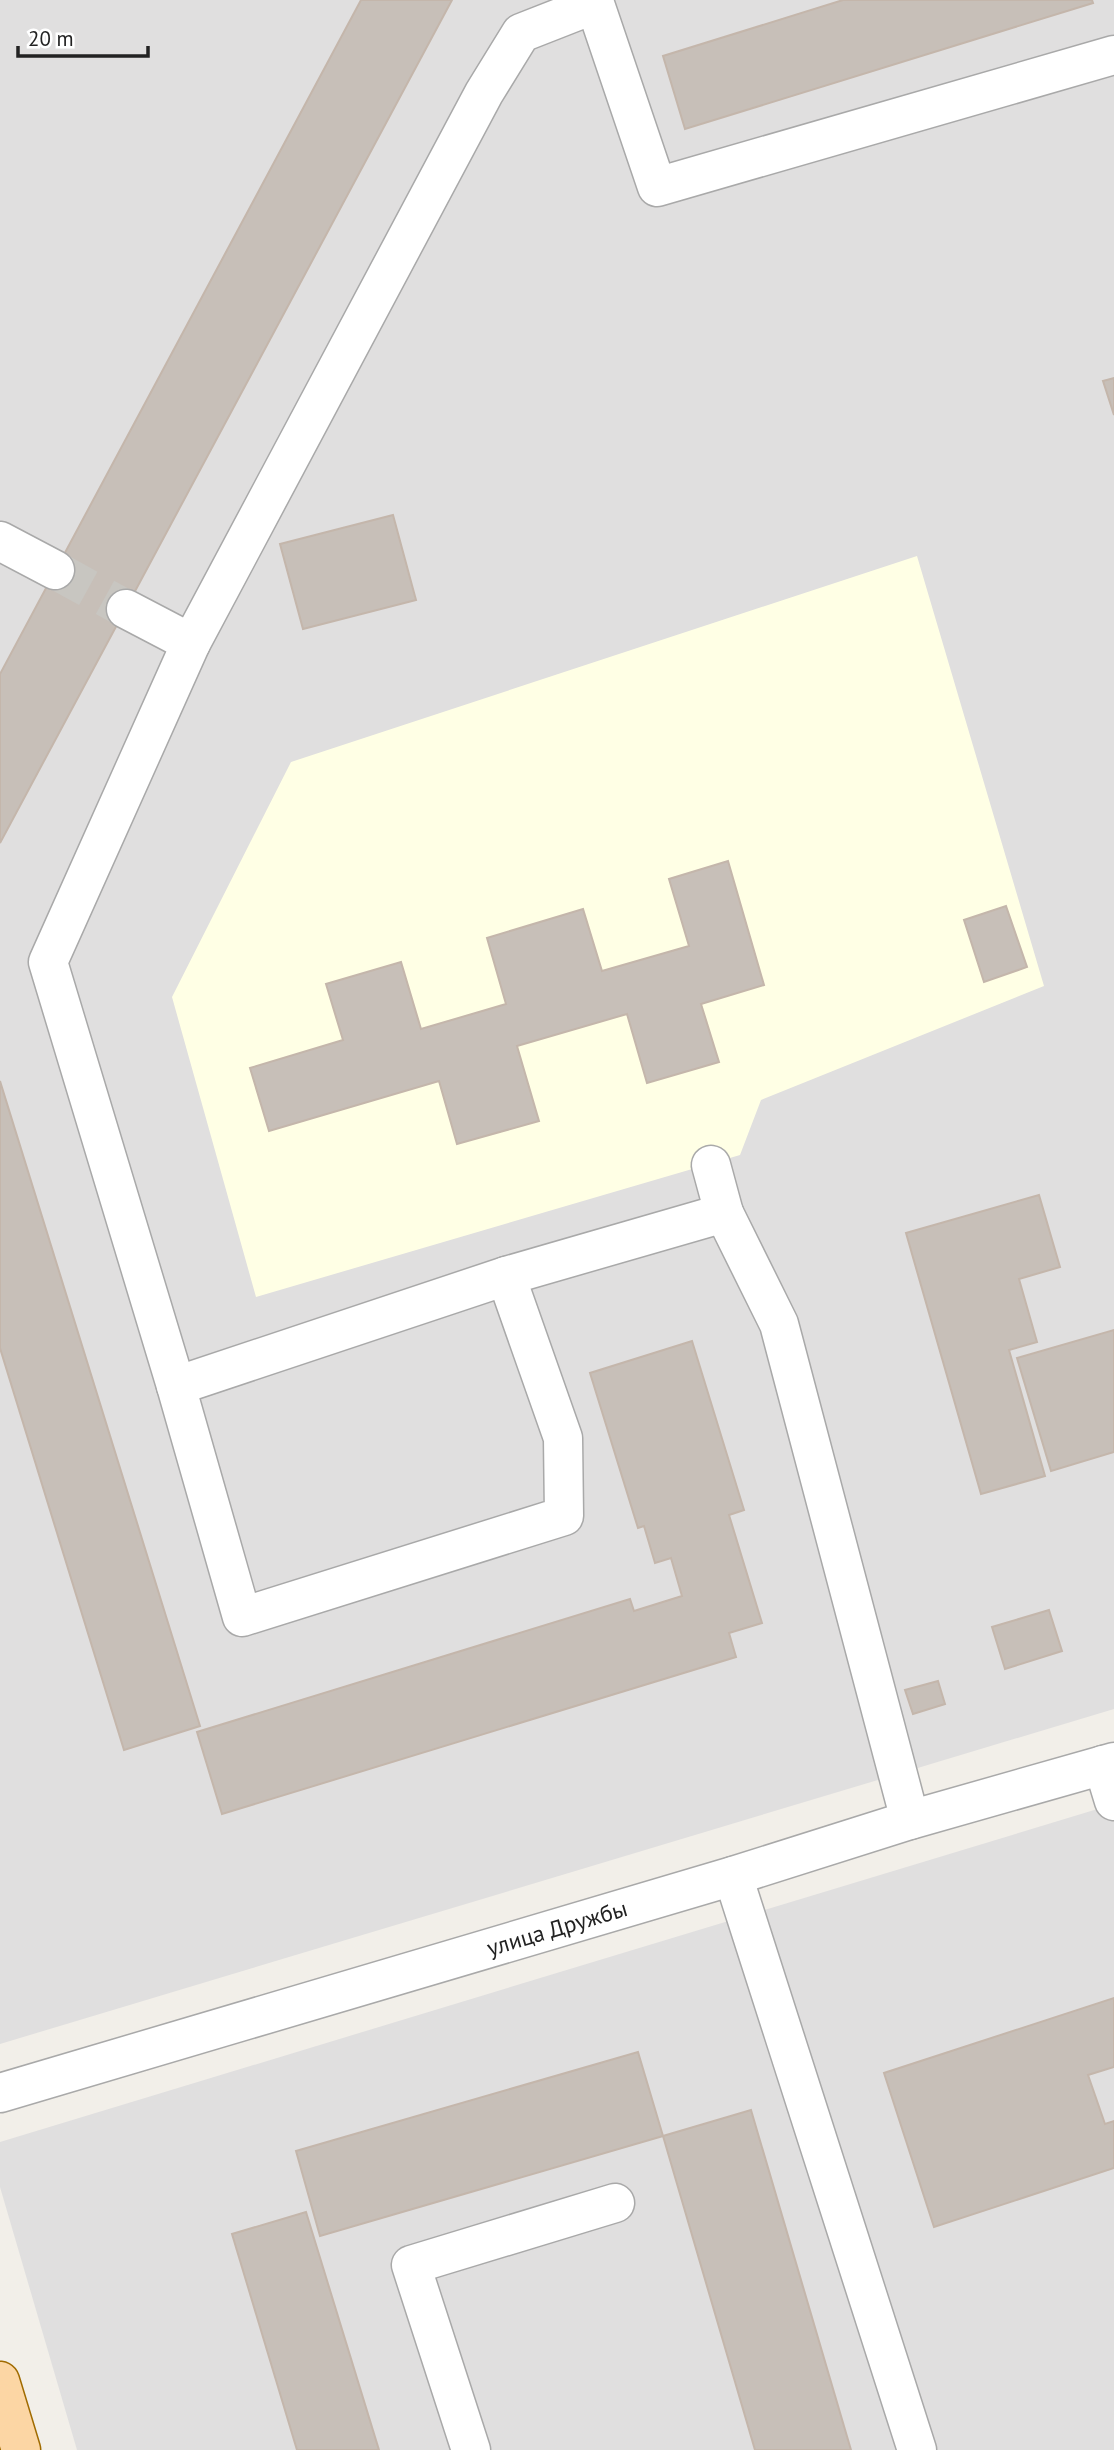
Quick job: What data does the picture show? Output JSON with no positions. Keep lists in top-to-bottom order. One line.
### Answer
{"streets":{"street":["улица Дружбы"]},"scale_bar":"20 m"}
